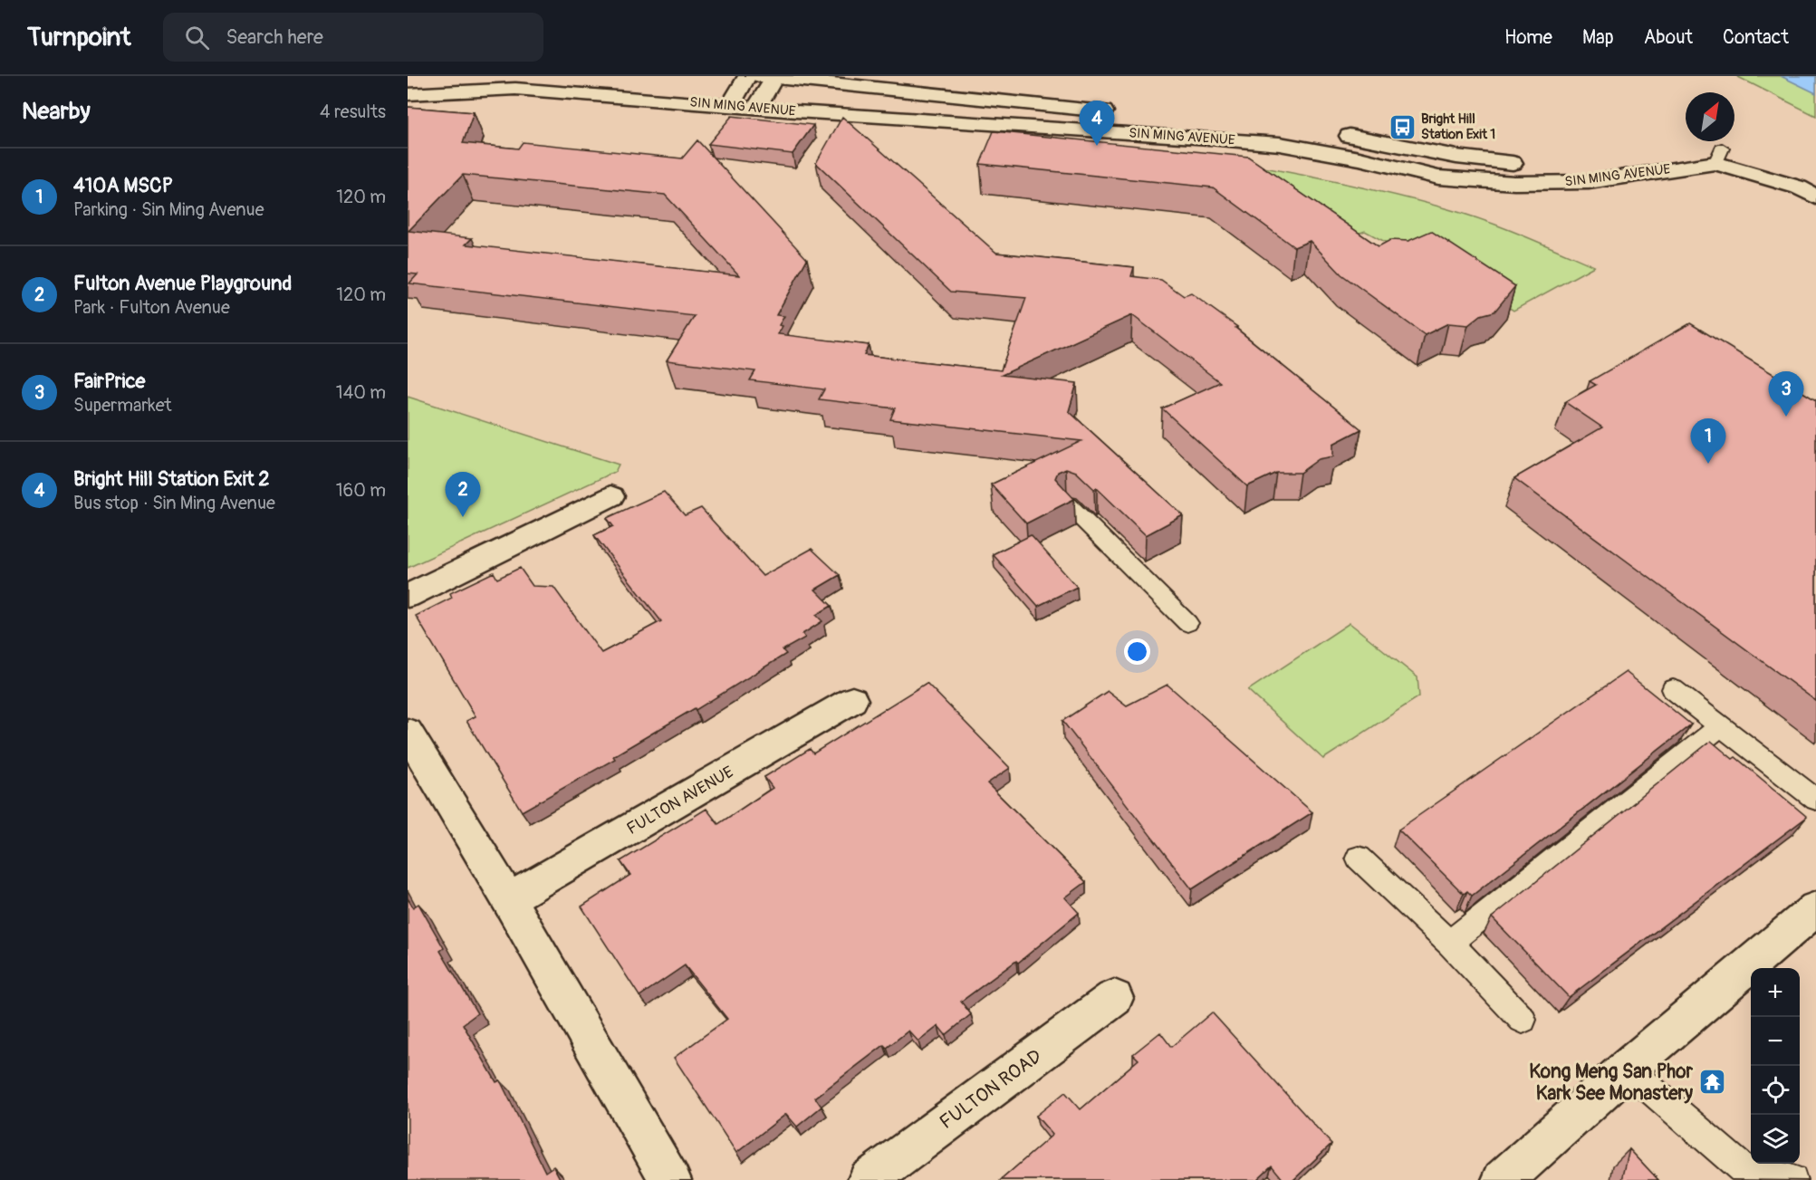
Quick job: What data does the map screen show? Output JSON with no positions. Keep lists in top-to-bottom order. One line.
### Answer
{"streets":{"main road":["SIN MING AVENUE","FULTON AVENUE","FULTON ROAD"]},"places":{"bus stop":["Bright Hill Station Exit 1"],"temple":["Kong Meng San Phor Kark See Monastery"]},"north":"top right","page":{"header":"Turnpoint","search":"Search here","nav":["Home","Map","About","Contact"],"heading":["Nearby","4 results"],"pins":["4","3","1","2"],"list":[{"mark":"1","name":"410A MSCP","note":"Parking · Sin Ming Avenue","value":"120 m"},{"mark":"2","name":"Fulton Avenue Playground","note":"Park · Fulton Avenue","value":"120 m"},{"mark":"3","name":"FairPrice","note":"Supermarket","value":"140 m"},{"mark":"4","name":"Bright Hill Station Exit 2","note":"Bus stop · Sin Ming Avenue","value":"160 m"}],"map_buttons":["+","−"]}}
